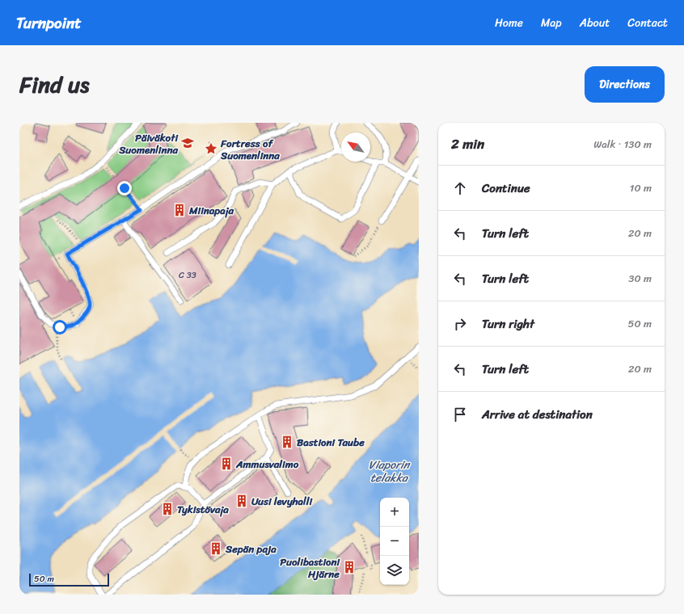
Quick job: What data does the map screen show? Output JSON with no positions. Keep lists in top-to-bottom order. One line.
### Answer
{"water":["Viaporin telakka"],"places":{"school or university":["Päiväkoti Suomenlinna"],"place":["Fortress of Suomenlinna"],"building":["Miinapaja","Bastioni Taube","Ammusvalimo","Uusi levyhalli","Tykistövaja","Sepän paja","Puolibastioni Hjärne"]},"house_numbers":["C 33"],"scale_bar":"50 m","north":"top left","page":{"header":"Turnpoint","nav":["Home","Map","About","Contact"],"title":"Find us","buttons":"Directions","heading":["2 min","Walk · 130 m"],"list":[["Continue","10 m"],["Turn left","20 m"],["Turn left","30 m"],["Turn right","50 m"],["Turn left","20 m"],"Arrive at destination"],"map_buttons":["+","−"],"scale":"50 m"}}
